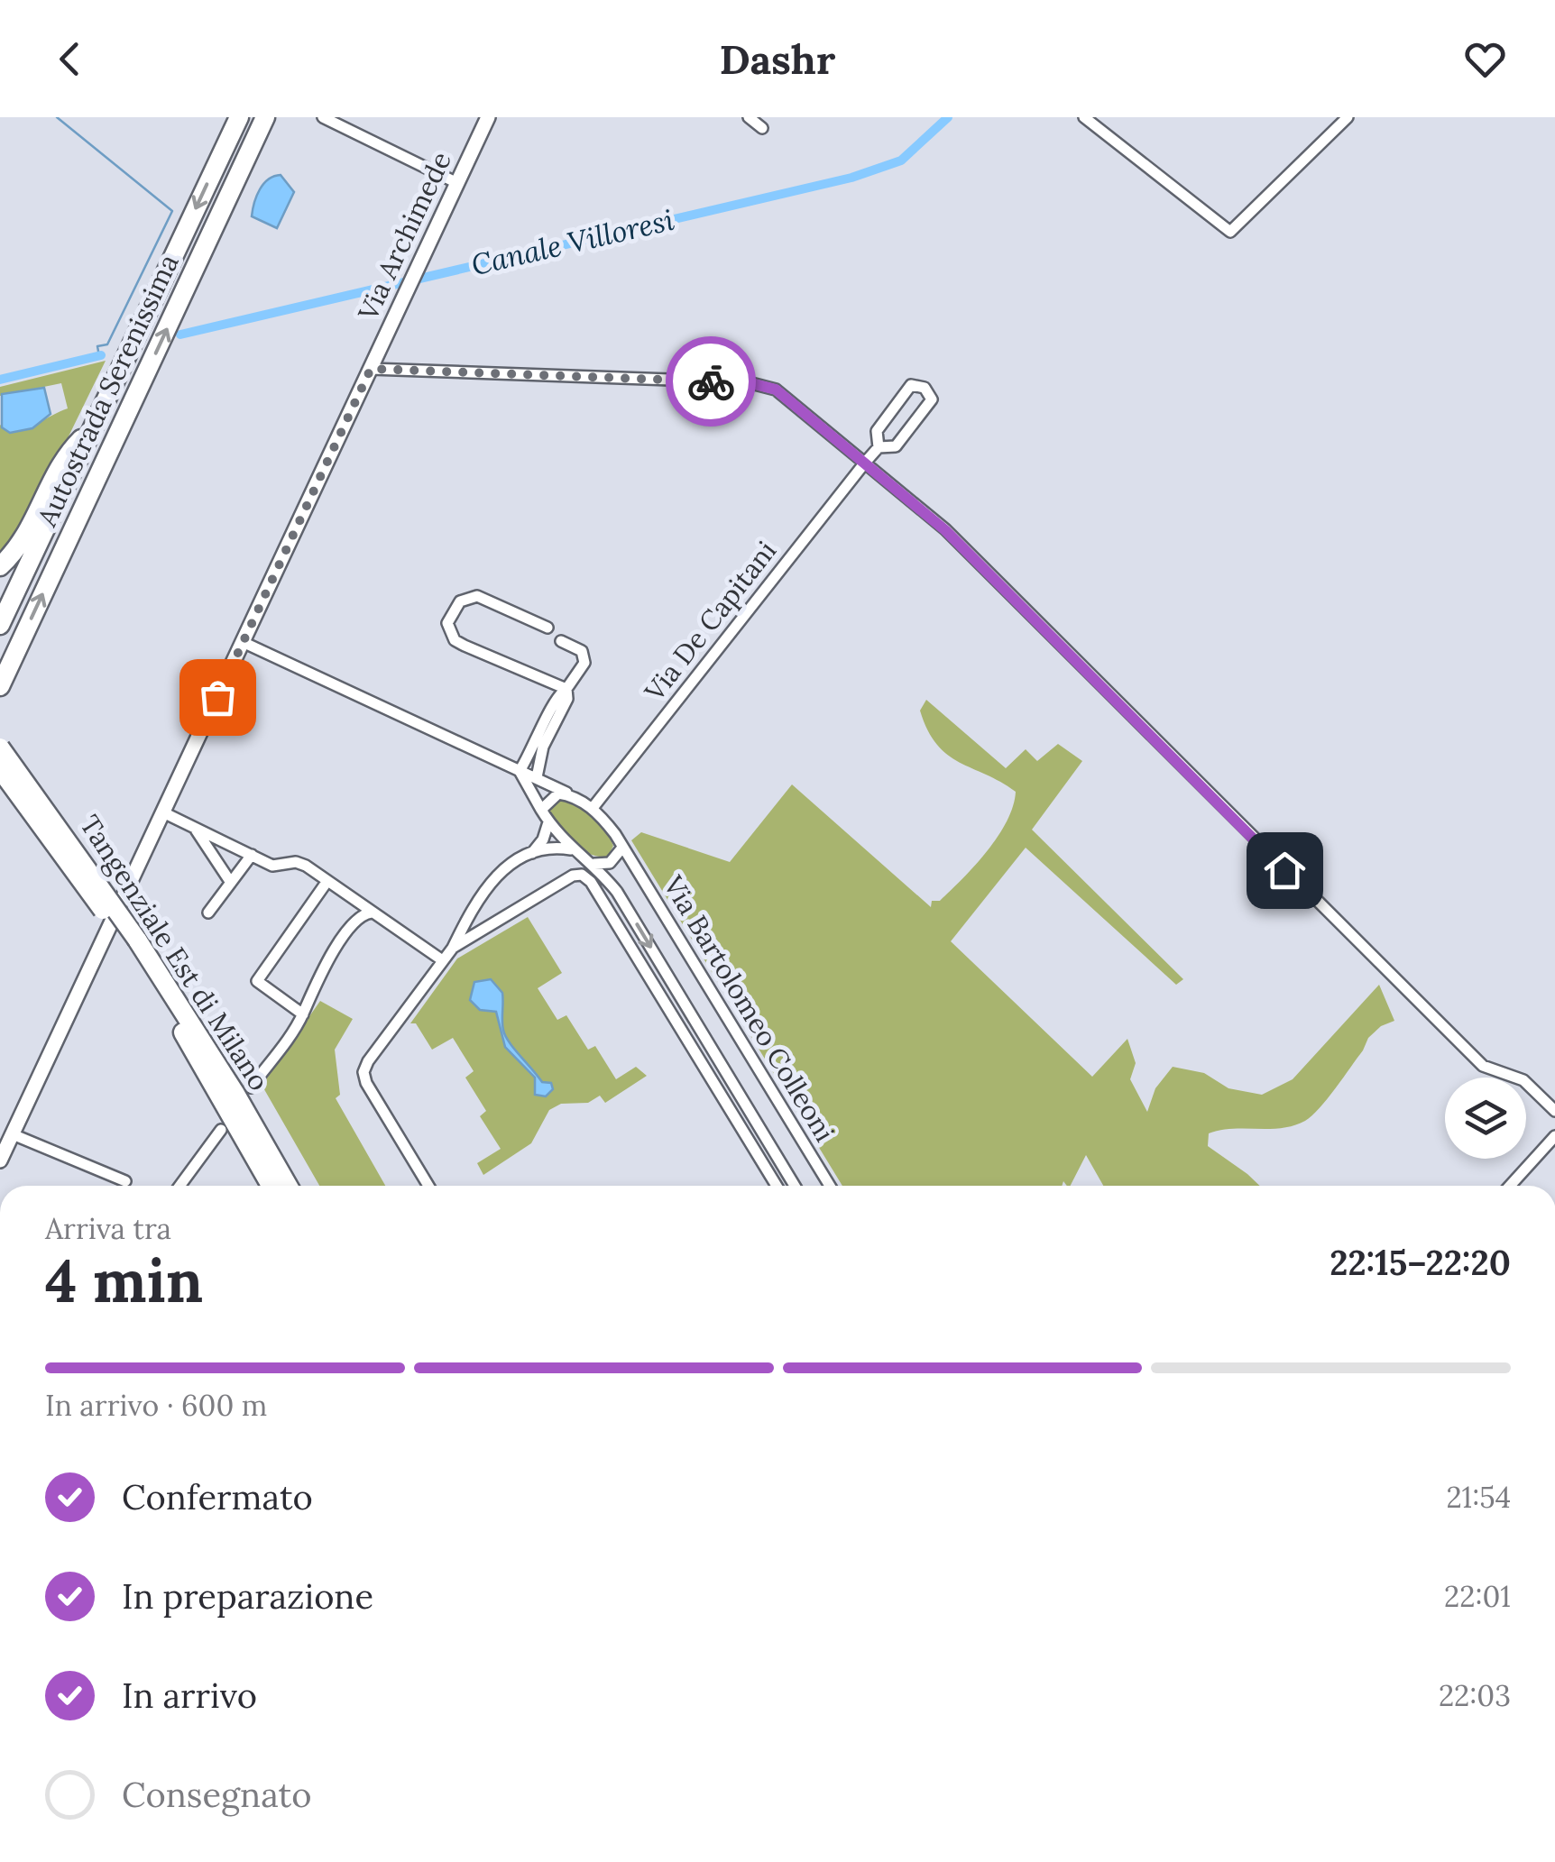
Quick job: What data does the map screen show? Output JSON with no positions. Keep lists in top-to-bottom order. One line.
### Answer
{"streets":{"highway":["Autostrada Serenissima","Tangenziale Est di Milano"],"street":["Via Archimede","Via De Capitani","Via Bartolomeo Colleoni"]},"crossings":[["Via De Capitani","Via Bartolomeo Colleoni"]],"water":["Canale Villoresi"],"page":{"header":"Dashr","heading":["4 min","Arriva tra","22:15–22:20"],"bar":"In arrivo · 600 m","list":[["Confermato","21:54"],["In preparazione","22:01"],["In arrivo","22:03"],"Consegnato"]}}
